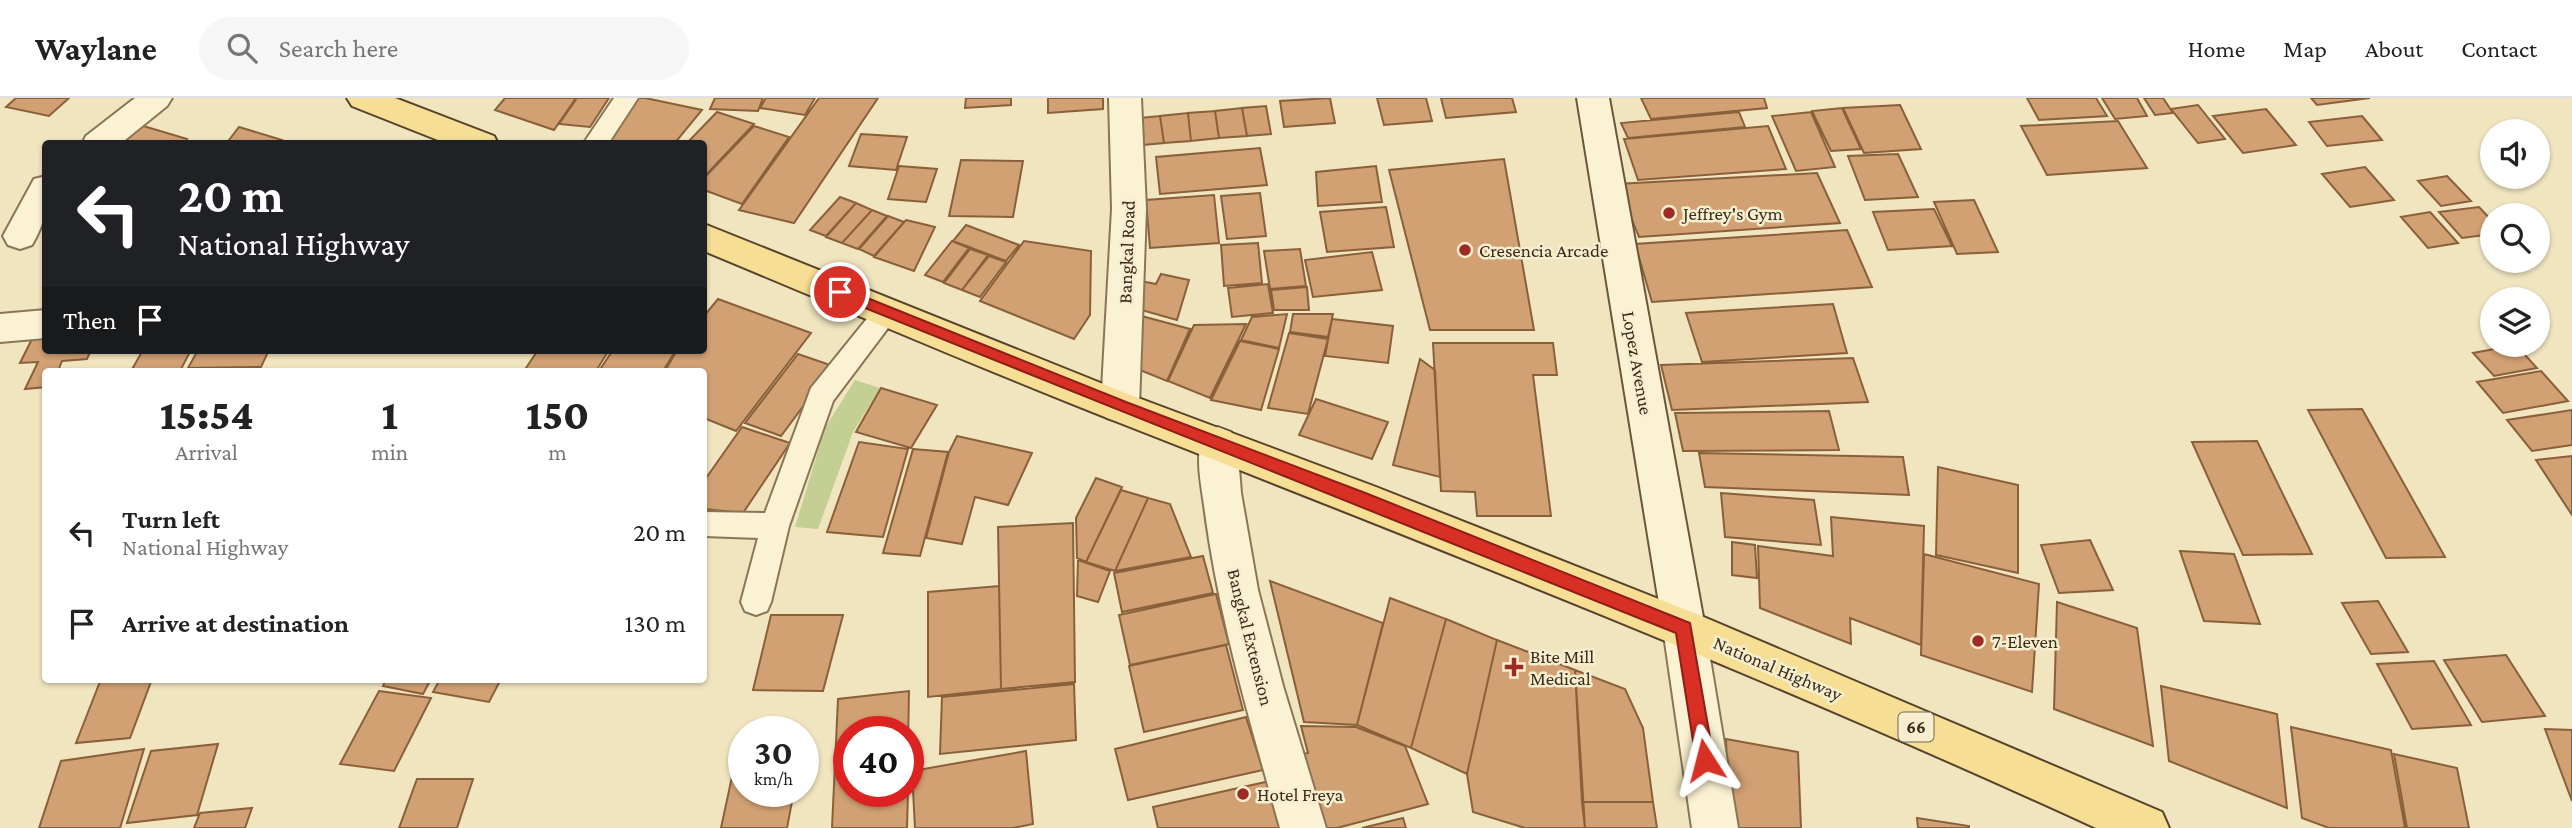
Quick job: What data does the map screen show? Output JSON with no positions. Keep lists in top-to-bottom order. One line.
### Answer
{"streets":{"main road":["National Highway","66"],"street":["Bangkal Road","Lopez Avenue","Bangkal Extension"]},"crossings":[["Bangkal Road","National Highway"],["Lopez Avenue","National Highway"],["Bangkal Extension","National Highway"]],"places":{"other":["Jeffrey's Gym","Cresencia Arcade","7-Eleven","Hotel Freya"],"health":["Bite Mill Medical"]},"page":{"header":"Waylane","search":"Search here","nav":["Home","Map","About","Contact"],"turn":["20 m","National Highway"],"then":"Then","eta":["15:54","Arrival","1","min","150","m"],"list":[{"name":"Turn left","note":"National Highway","value":"20 m"},{"name":"Arrive at destination","value":"130 m"}],"speed":"30 km/h","limit":"40"}}
